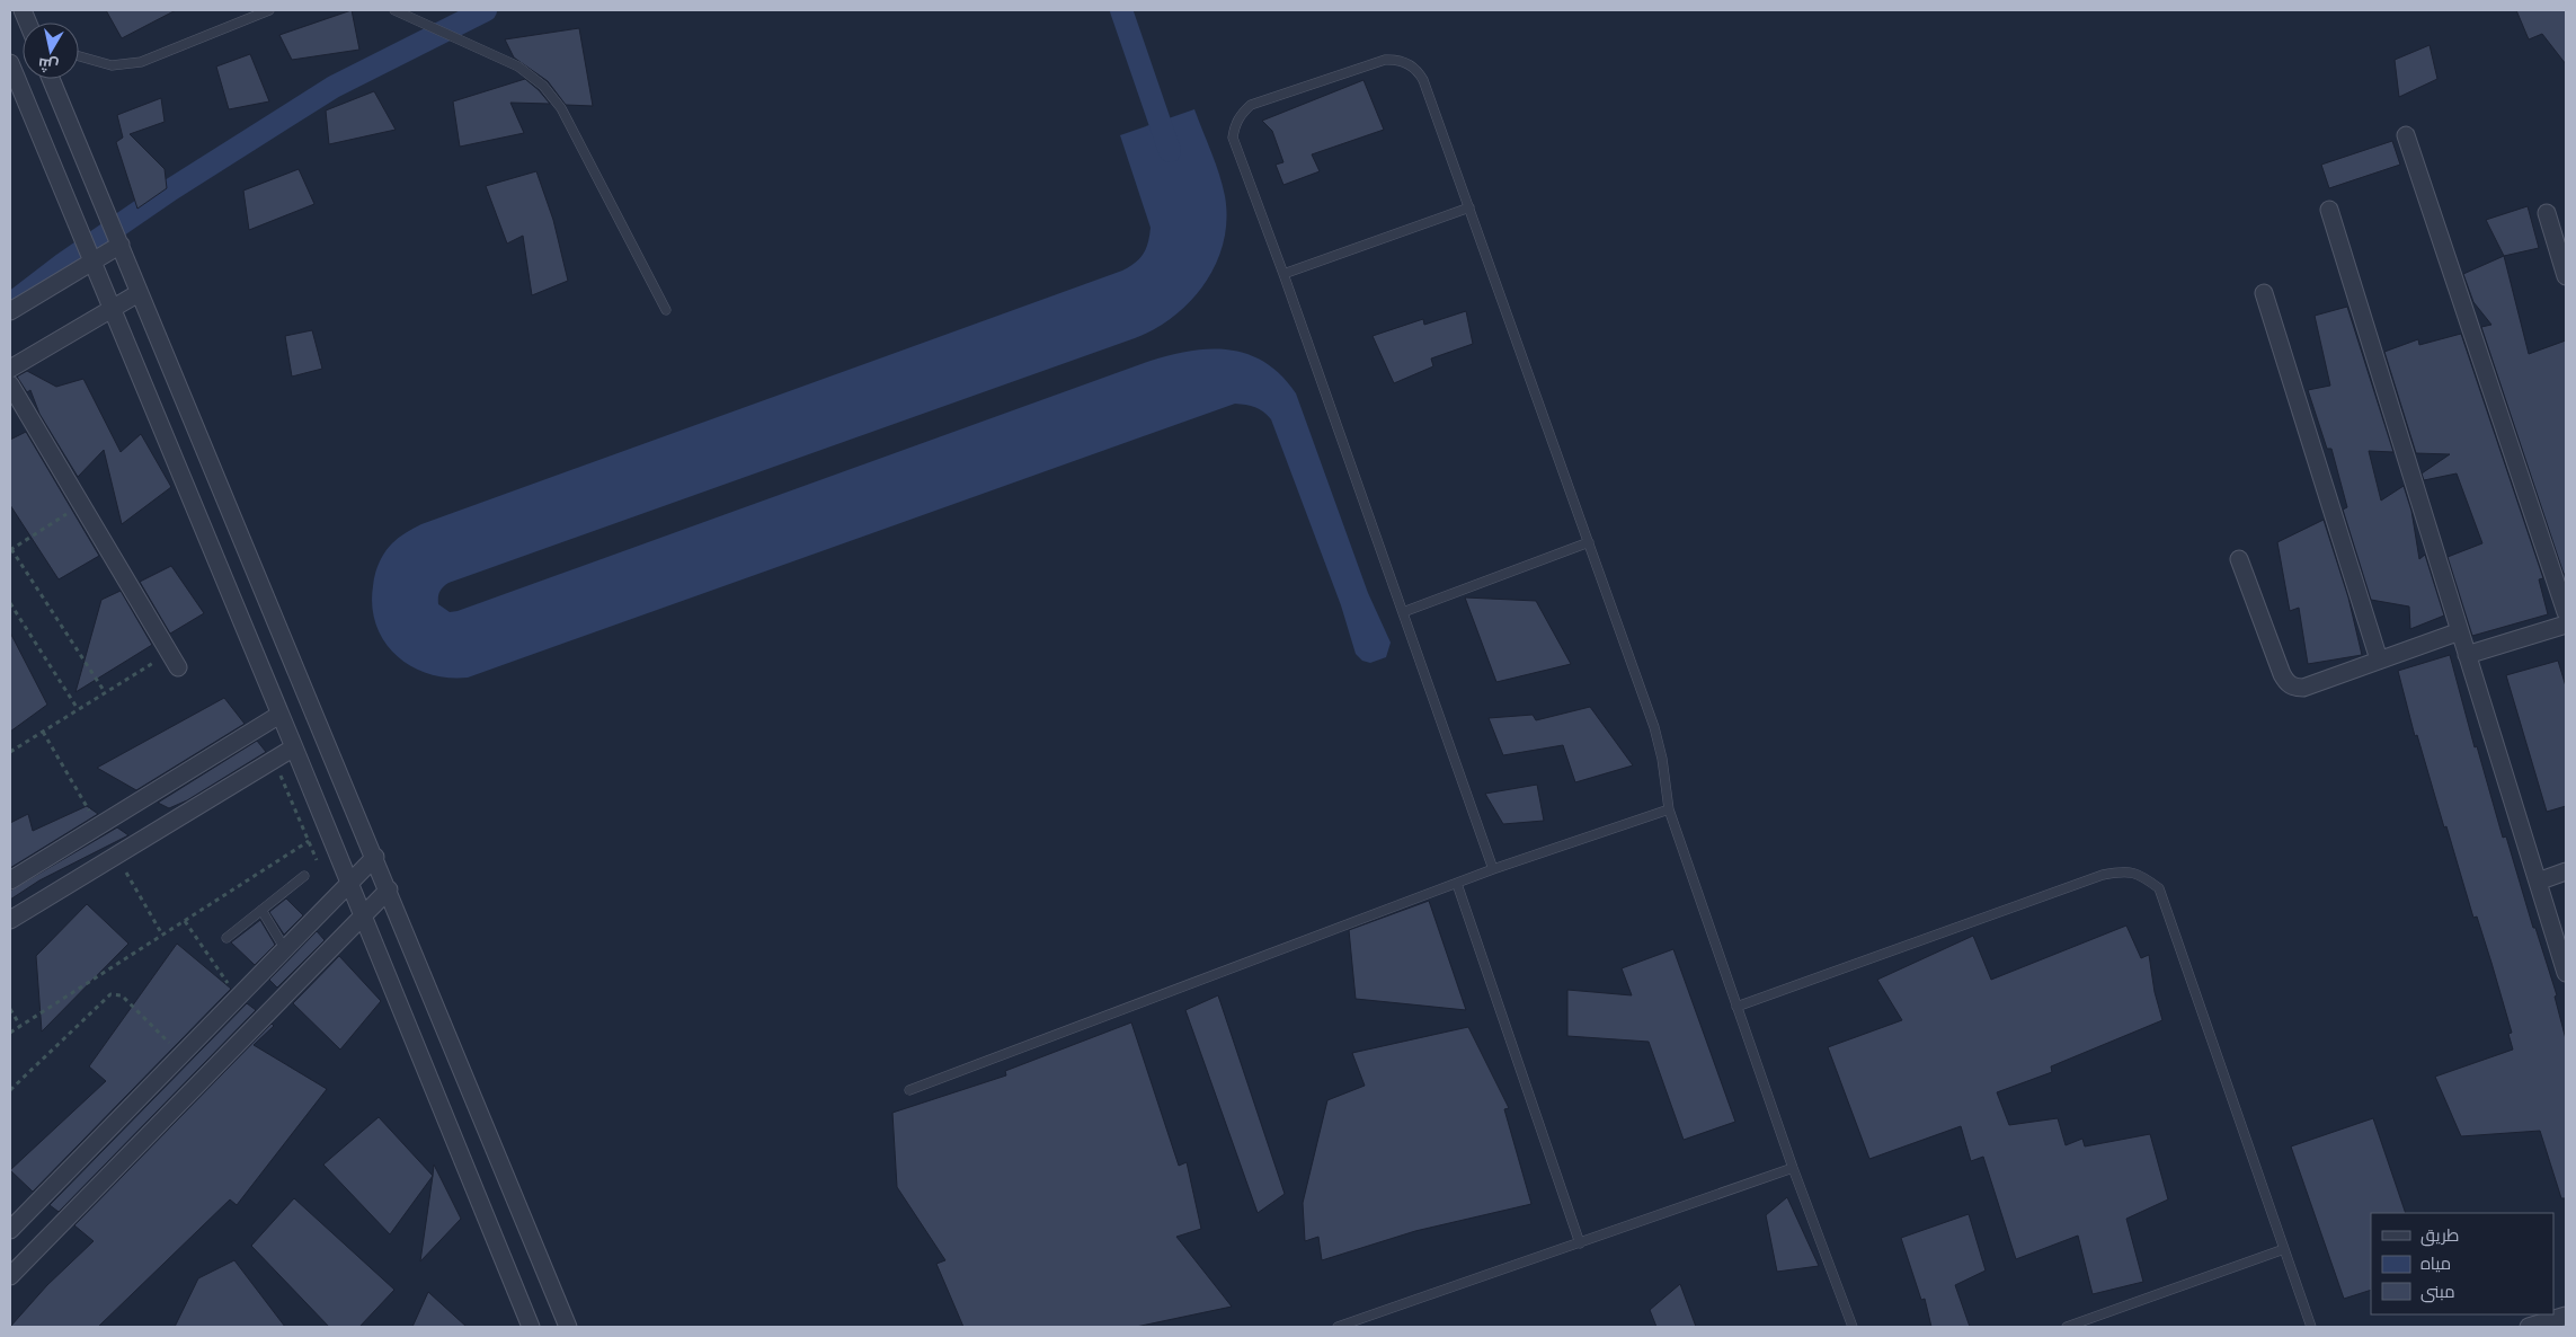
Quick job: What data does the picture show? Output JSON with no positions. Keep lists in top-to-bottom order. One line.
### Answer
{"legend":["طريق","مياه","مبنى"],"north":"bottom"}
